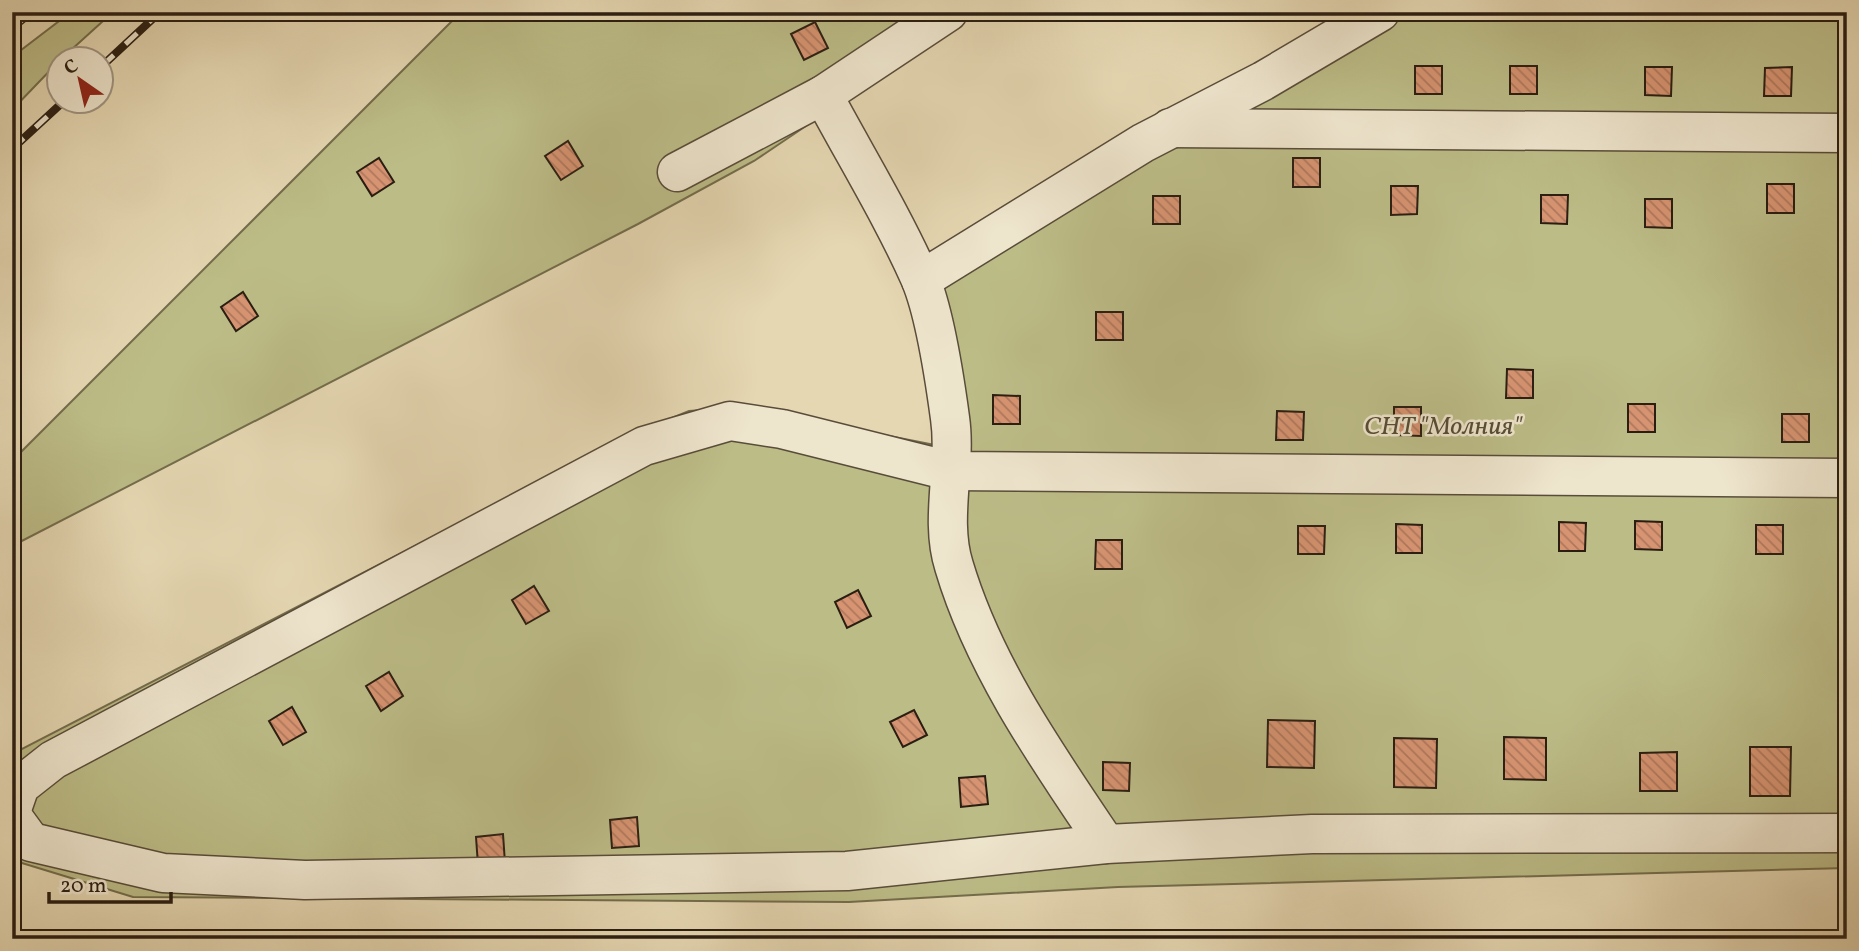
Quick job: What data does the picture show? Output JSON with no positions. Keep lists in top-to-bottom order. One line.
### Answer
{"parks":["СНТ \"Молния\""],"scale_bar":"20 m","north":"top left"}
